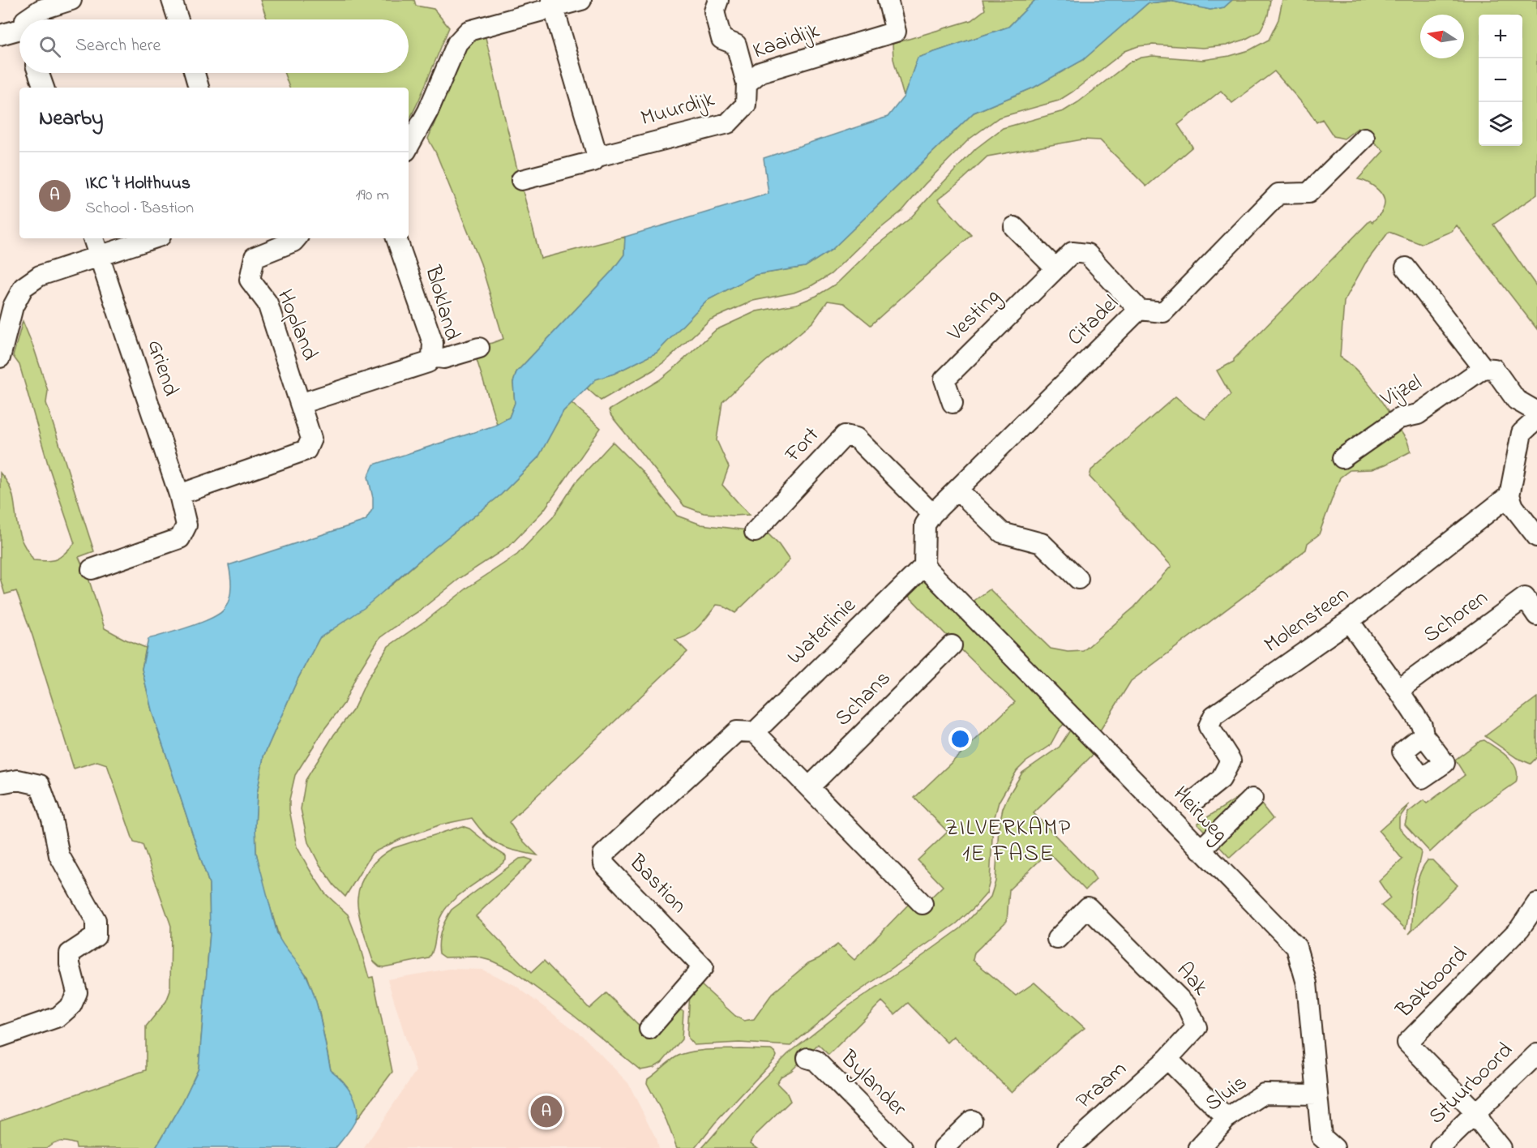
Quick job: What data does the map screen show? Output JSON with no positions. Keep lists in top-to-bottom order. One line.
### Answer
{"streets":{"street":["Kaaidijk","Muurdijk","Blokland","Vesting","Citadel","Hopland","Griend","Vijzel","Fort","Schoren","Molensteen","Waterlinie","Schans","Heirweg","Bastion","Aak","Bakboord","Bylander","Stuurboord","Praam","Sluis"]},"crossings":[["Kaaidijk","Muurdijk"],["Blokland","Hopland"],["Vesting","Citadel"],["Citadel","Fort"],["Waterlinie","Heirweg"],["Waterlinie","Bastion"],["Heirweg","Sluis"],["Aak","Praam"],["Bakboord","Stuurboord"]],"districts":["ZILVERKAMP 1E FASE"],"north":"left","page":{"map_buttons":["+","−"],"search":"Search here","heading":"Nearby","list":[{"mark":"A","name":"IKC 't Holthuus","note":"School · Bastion","value":"190 m"}],"pins":"A"}}
